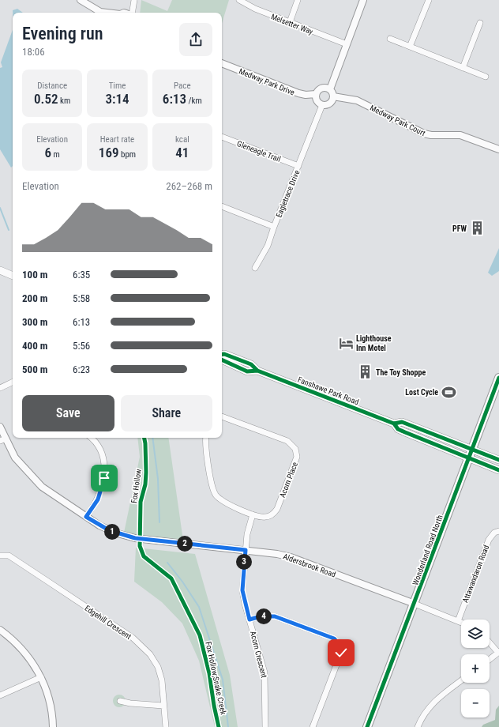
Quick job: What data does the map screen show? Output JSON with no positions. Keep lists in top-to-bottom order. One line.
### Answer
{"streets":{"main road":["Fanshawe Park Road","Wonderland Road North"],"street":["Melsetter Way","Medway Park Drive","Medway Park Court","Gleneagle Trail","Eagletrace Drive","Acorn Place","Aldersbrook Road","Attawandaron Road","Edgehill Crescent","Acorn Crescent"],"cycle path":["Fox Hollow"]},"crossings":[["Medway Park Drive","Medway Park Court"],["Medway Park Drive","Eagletrace Drive"],["Medway Park Court","Eagletrace Drive"],["Gleneagle Trail","Eagletrace Drive"],["Fanshawe Park Road","Wonderland Road North"],["Wonderland Road North","Aldersbrook Road"],["Aldersbrook Road","Attawandaron Road"],["Aldersbrook Road","Acorn Crescent"]],"places":{"building":["PFW","The Toy Shoppe"],"hotel":["Lighthouse Inn Motel"],"sports":["Lost Cycle"]},"page":{"heading":["Evening run","18:06"],"stats":[["Distance","0.52 km"],["Time","3:14"],["Pace","6:13 /km"],["Elevation","6 m"],["Heart rate","169 bpm"],["kcal","41"]],"chart":["Elevation","262–268 m"],"list":[{"name":"100 m","note":"6:35"},{"name":"200 m","note":"5:58"},{"name":"300 m","note":"6:13"},{"name":"400 m","note":"5:56"},{"name":"500 m","note":"6:23"}],"buttons":["Save","Share"],"pins":["1","2","3","4"],"map_buttons":["+","−"]}}
